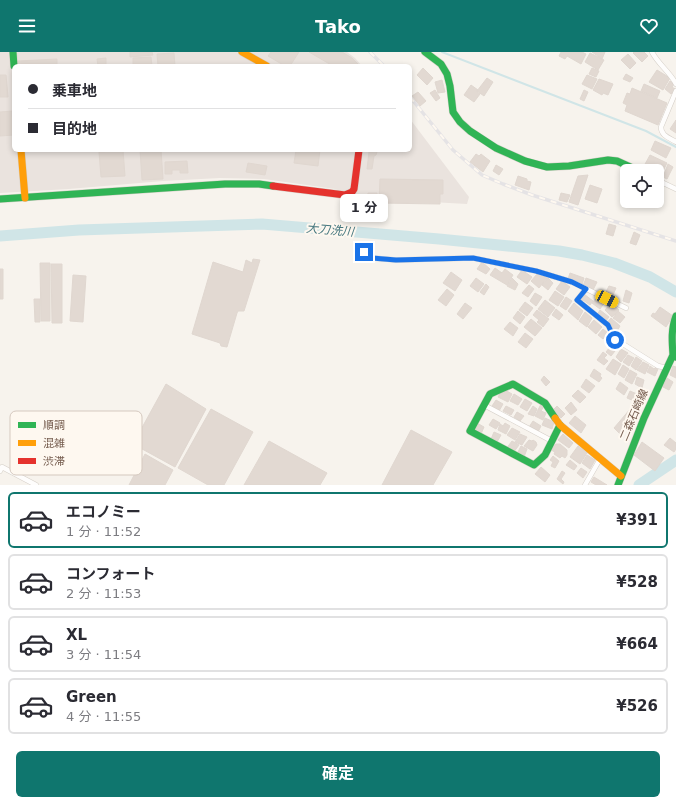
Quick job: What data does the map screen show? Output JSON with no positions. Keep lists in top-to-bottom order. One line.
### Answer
{"streets":{"street":["二森石崎線"]},"water":["大刀洗川"],"legend":["順調","混雑","渋滞"],"page":{"header":"Tako","banner":["乗車地","目的地"],"bubble":"1 分","list":[{"name":"エコノミー","note":"1 分 · 11:52","value":"¥391"},{"name":"コンフォート","note":"2 分 · 11:53","value":"¥528"},{"name":"XL","note":"3 分 · 11:54","value":"¥664"},{"name":"Green","note":"4 分 · 11:55","value":"¥526"}],"buttons":"確定"}}
